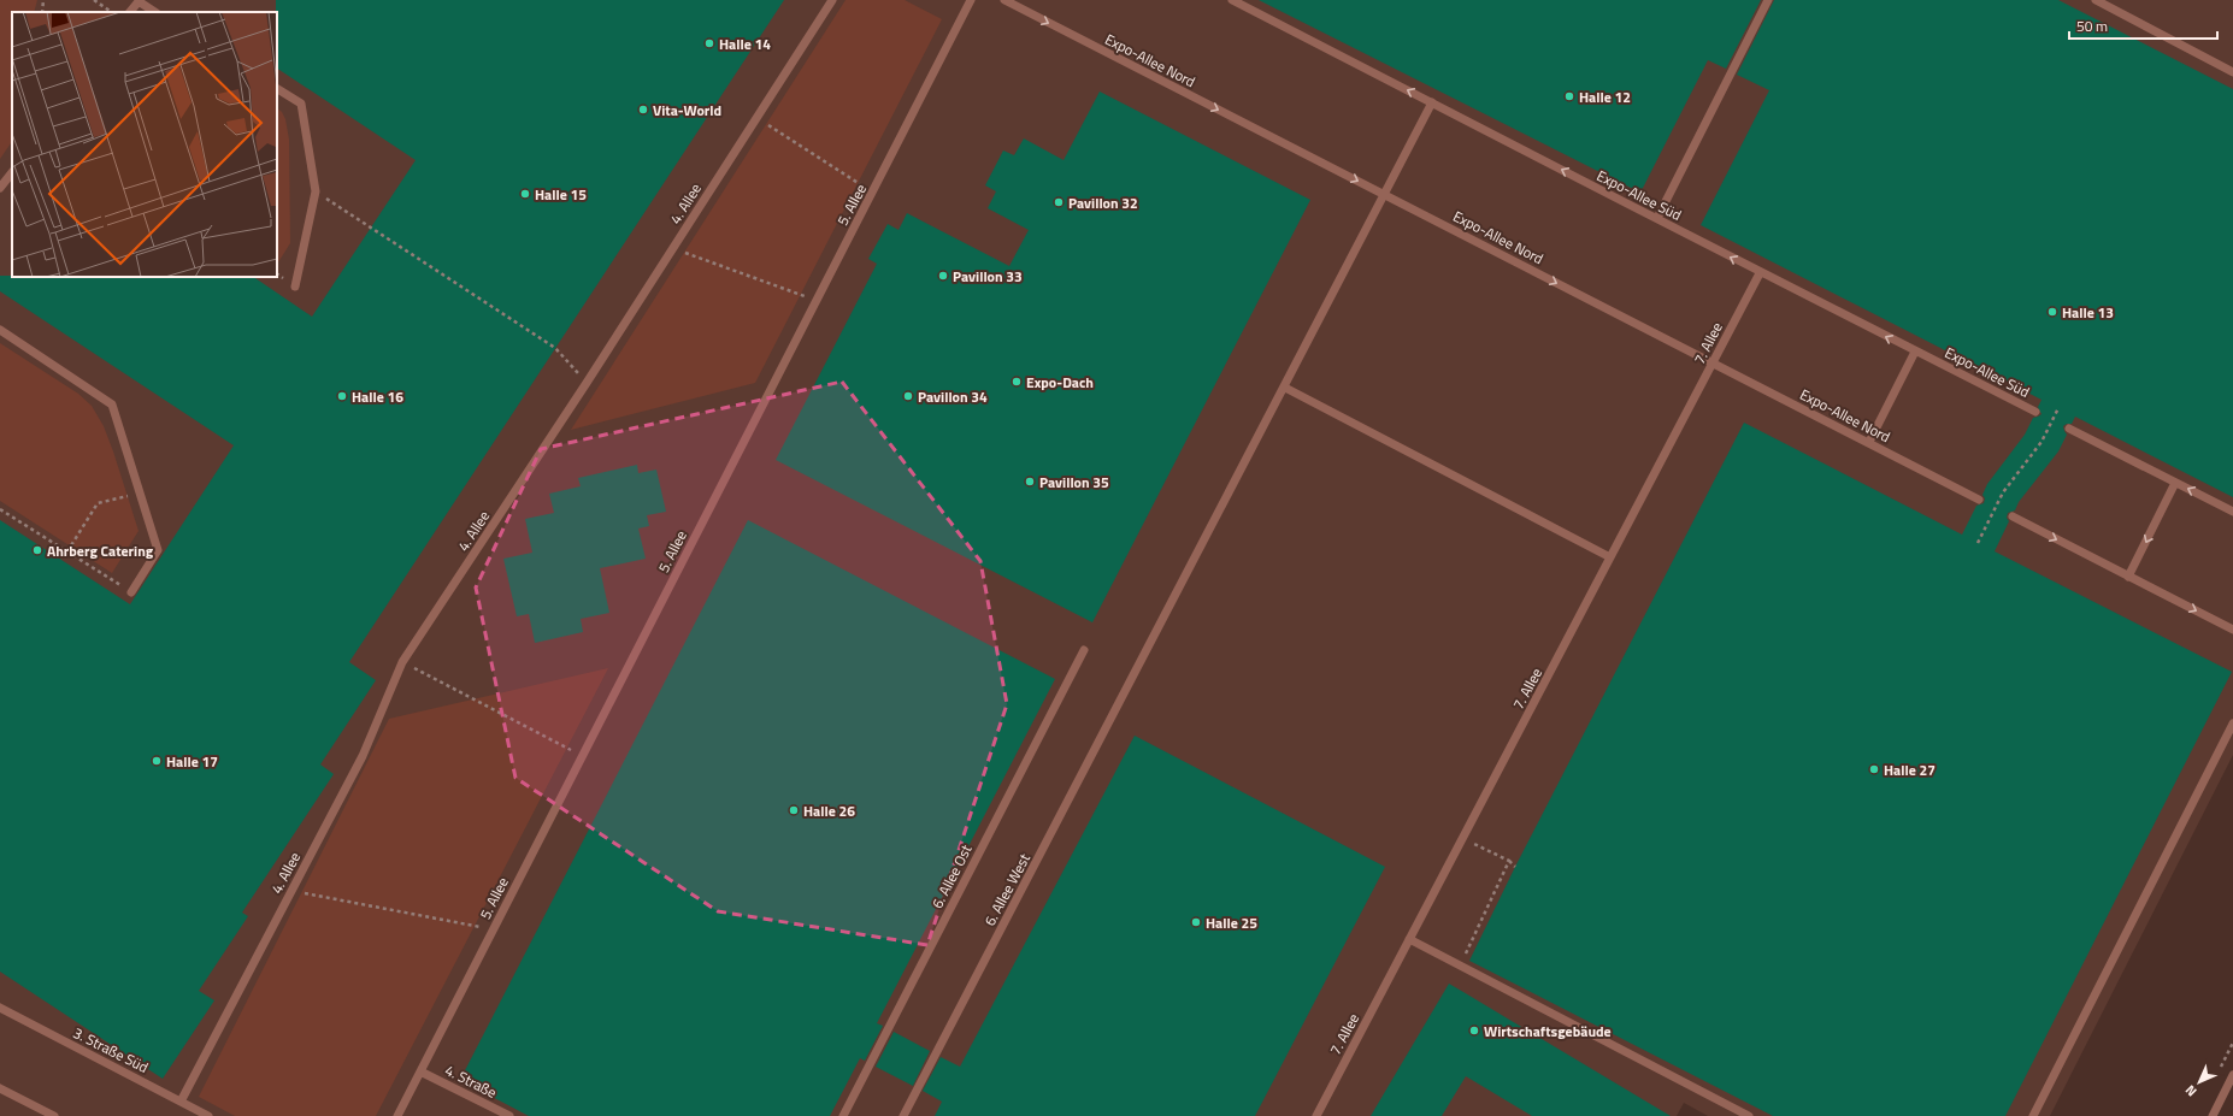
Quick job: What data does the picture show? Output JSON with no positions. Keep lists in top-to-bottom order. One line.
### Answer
{"streets":{"lane":["Expo-Allee Nord","Expo-Allee Süd","4. Allee","5. Allee","7. Allee","6. Allee Ost","6. Allee West","3. Straße Süd","4. Straße"]},"crossings":[["Expo-Allee Nord","7. Allee"],["Expo-Allee Nord","6. Allee West"],["Expo-Allee Süd","7. Allee"],["Expo-Allee Süd","6. Allee West"],["4. Allee","3. Straße Süd"],["5. Allee","4. Straße"]],"one_way":["Expo-Allee Nord","Expo-Allee Süd"],"places":["Halle 14","Halle 12","Vita-World","Halle 15","Pavillon 32","Pavillon 33","Halle 13","Expo-Dach","Halle 16","Pavillon 34","Pavillon 35","Ahrberg Catering","Halle 17","Halle 27","Halle 26","Halle 25","Wirtschaftsgebäude"],"scale_bar":"50 m","north":"bottom left"}
